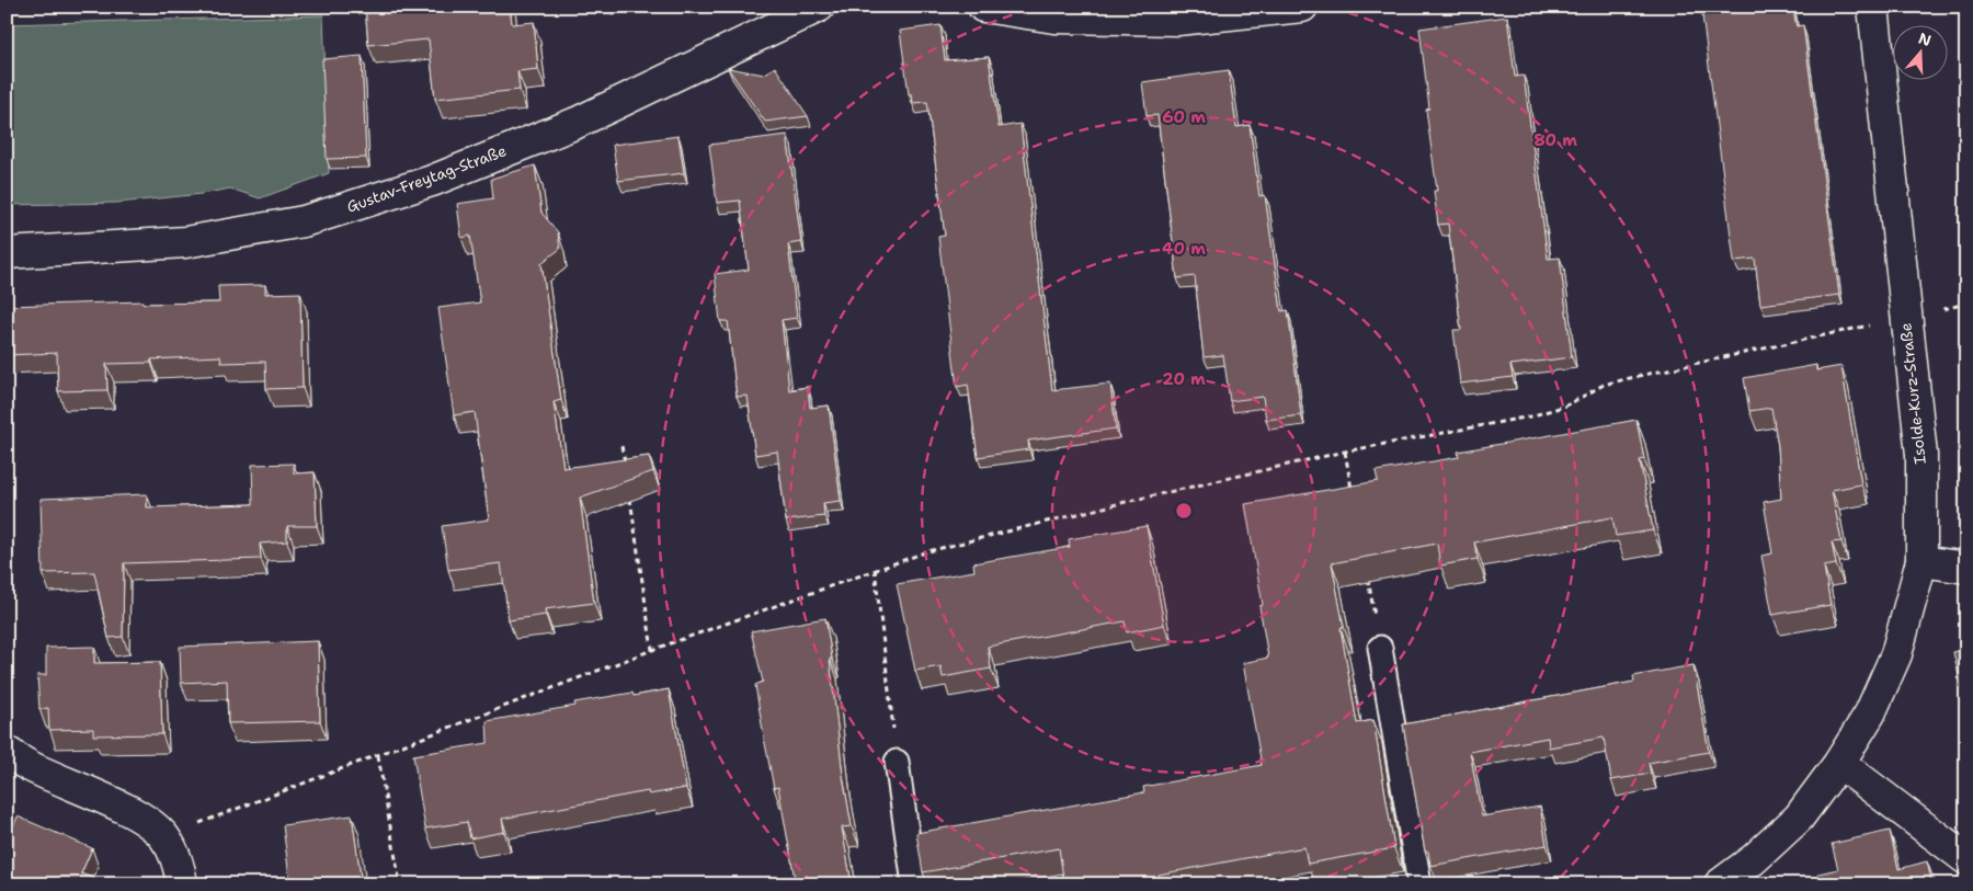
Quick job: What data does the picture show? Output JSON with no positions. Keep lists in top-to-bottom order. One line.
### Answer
{"streets":{"street":["Gustav-Freytag-Straße","Isolde-Kurz-Straße"]},"north":"top","rings":["60 m","80 m","40 m","20 m"]}
